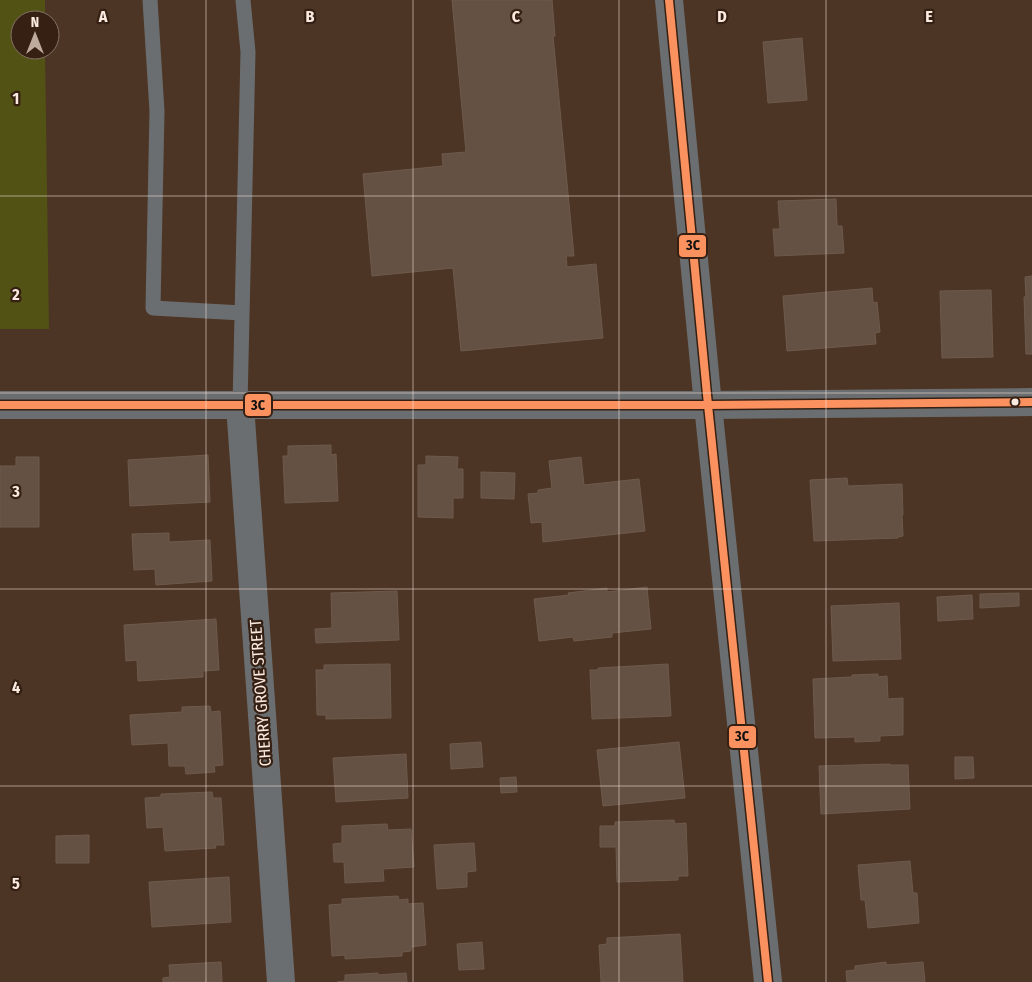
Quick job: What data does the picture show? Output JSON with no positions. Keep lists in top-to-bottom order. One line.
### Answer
{"streets":{"street":["CHERRY GROVE STREET"]},"lines":["transit line 3C"],"north":"top","grid":{"columns":["A","B","C","D","E"],"rows":["1","2","3","4","5"]}}
